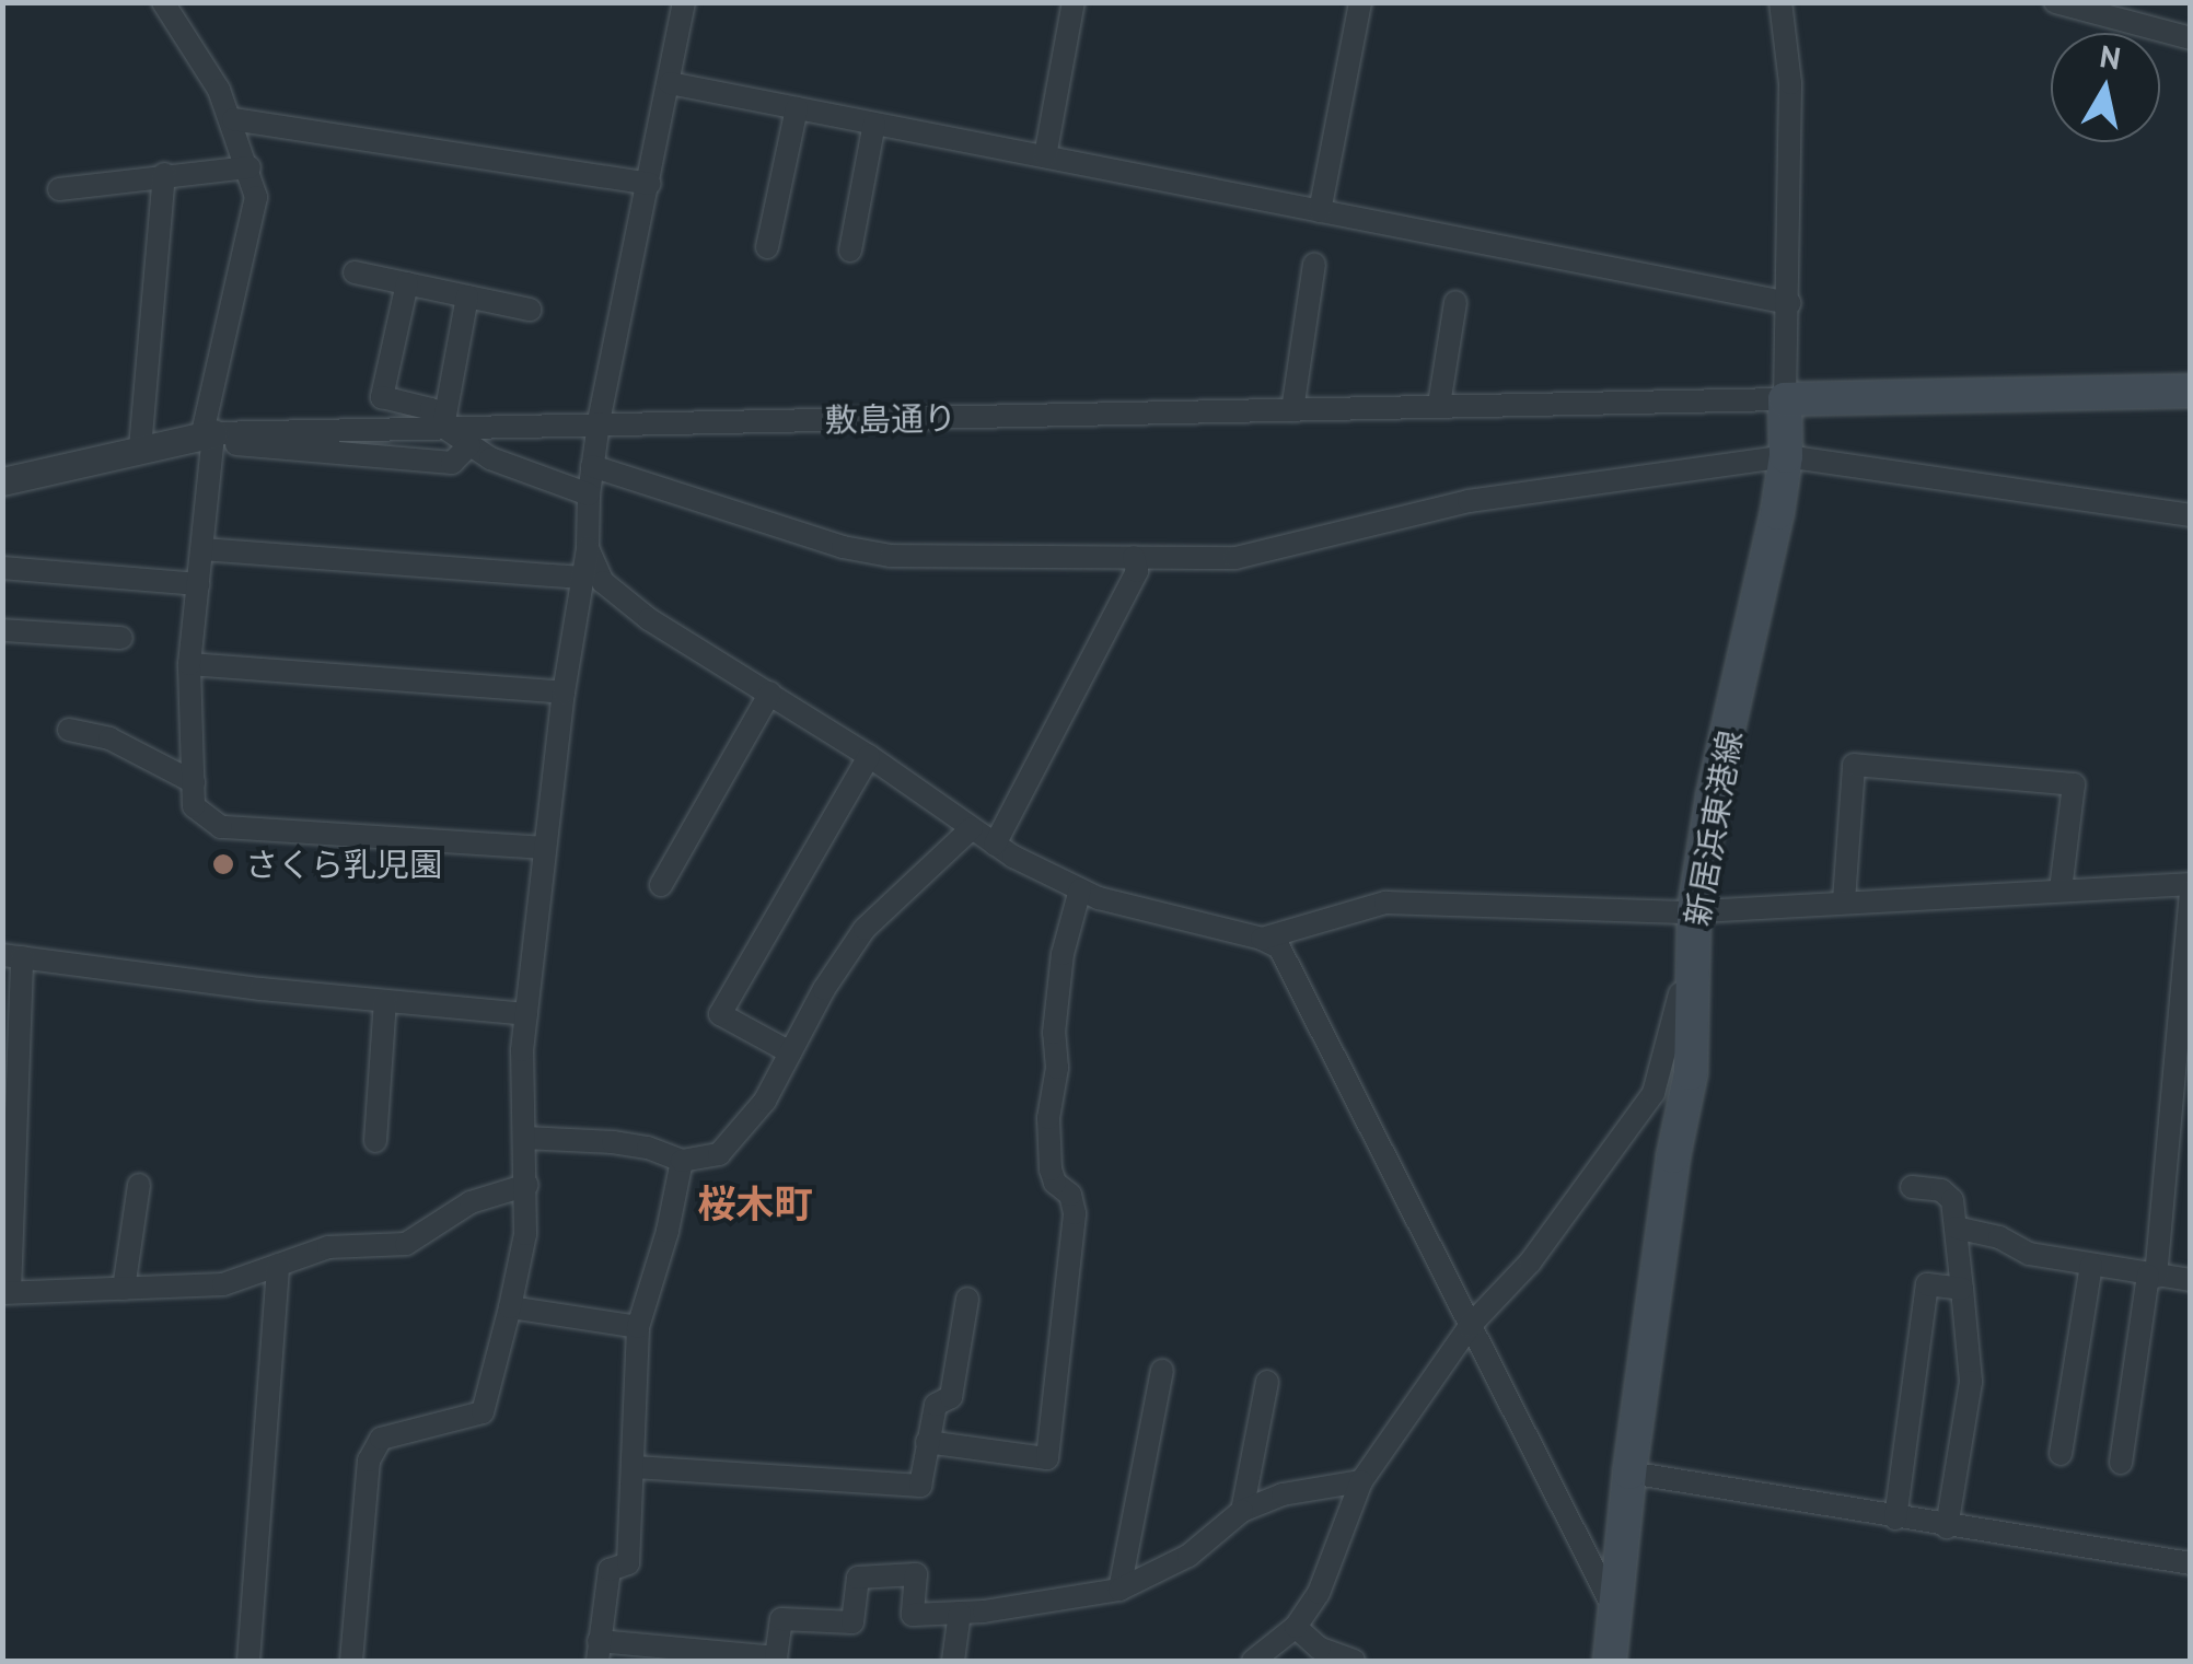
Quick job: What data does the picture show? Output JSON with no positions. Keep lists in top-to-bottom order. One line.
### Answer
{"streets":{"main road":["新居浜東港線"],"street":["敷島通り"]},"crossings":[["敷島通り","新居浜東港線"]],"districts":["桜木町"],"places":["さくら乳児園"],"north":"top"}
